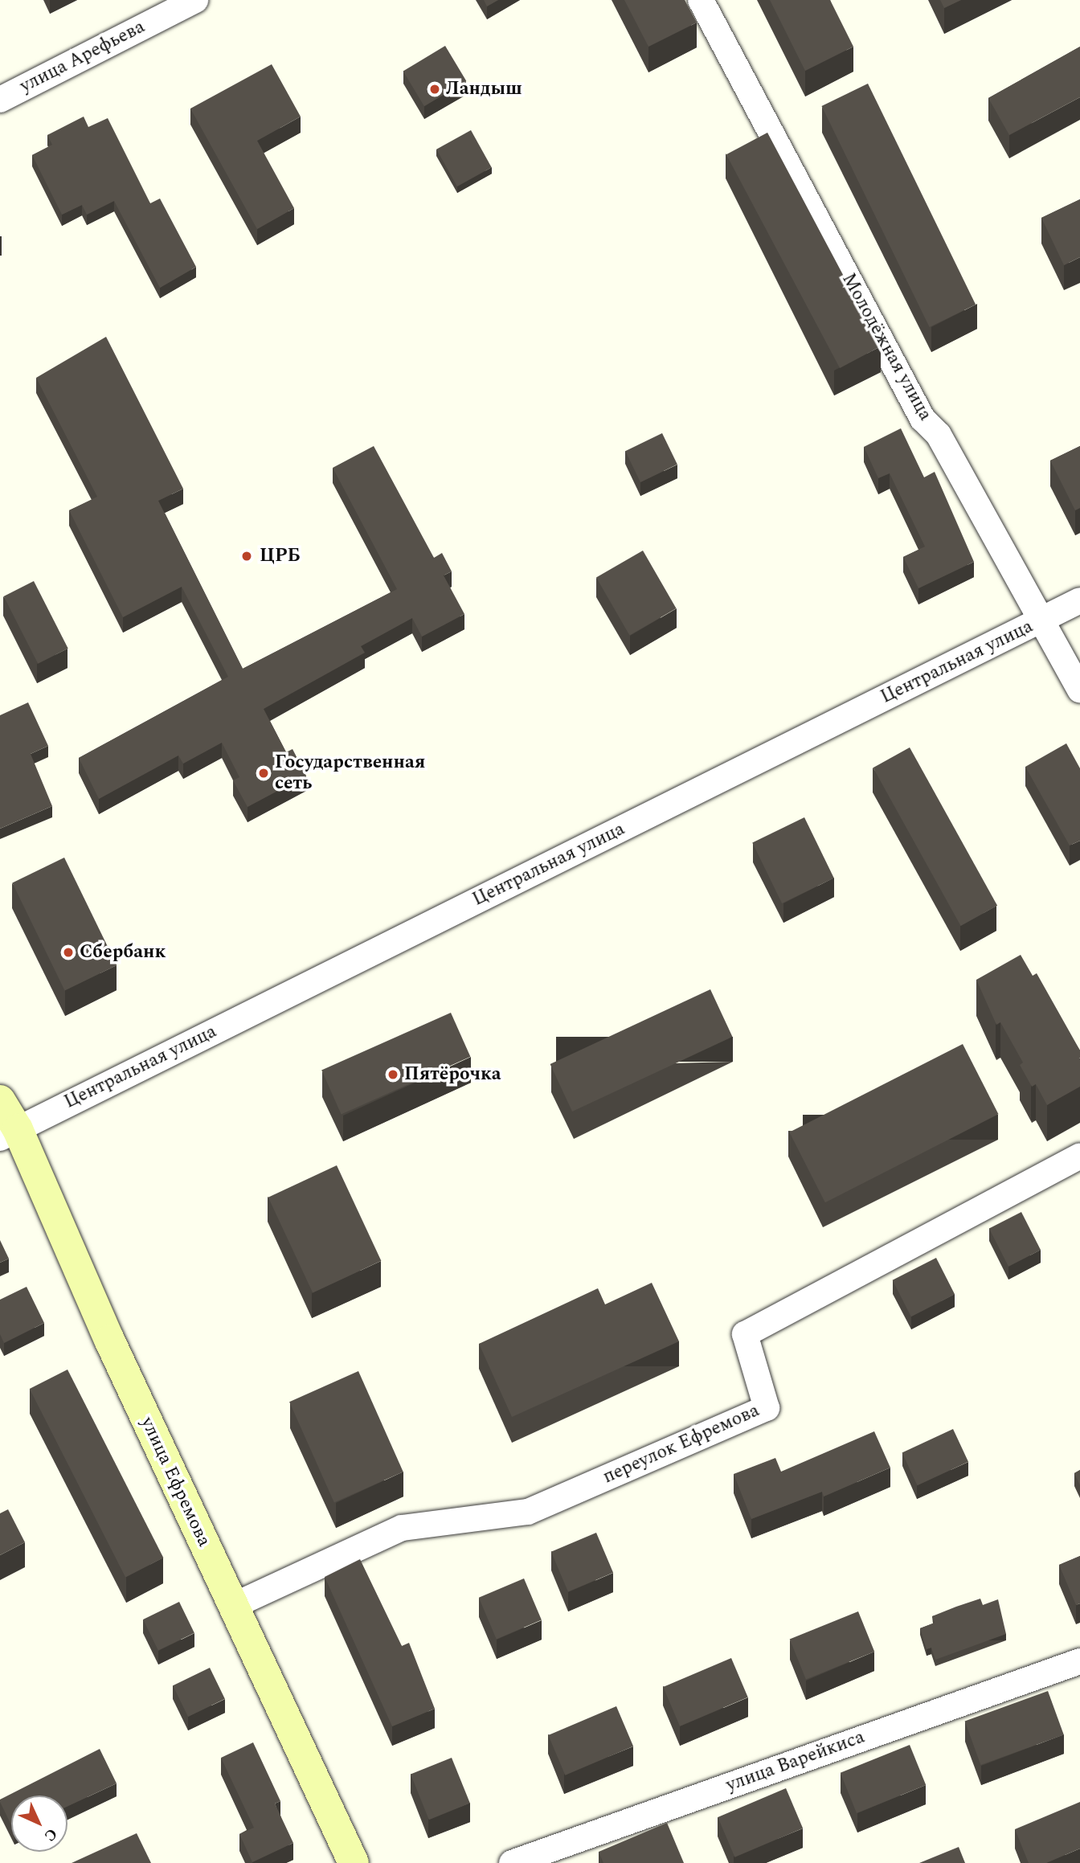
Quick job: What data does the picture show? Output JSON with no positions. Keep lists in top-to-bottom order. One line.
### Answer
{"streets":{"street":["улица Арефьева","Молодёжная улица","Центральная улица","переулок Ефремова","улица Ефремова","улица Варейкиса"]},"crossings":[["Молодёжная улица","Центральная улица"],["Центральная улица","улица Ефремова"],["переулок Ефремова","улица Ефремова"]],"places":["Ландыш","ЦРБ","Государственная сеть","Сбербанк","Пятёрочка"],"north":"bottom right"}
